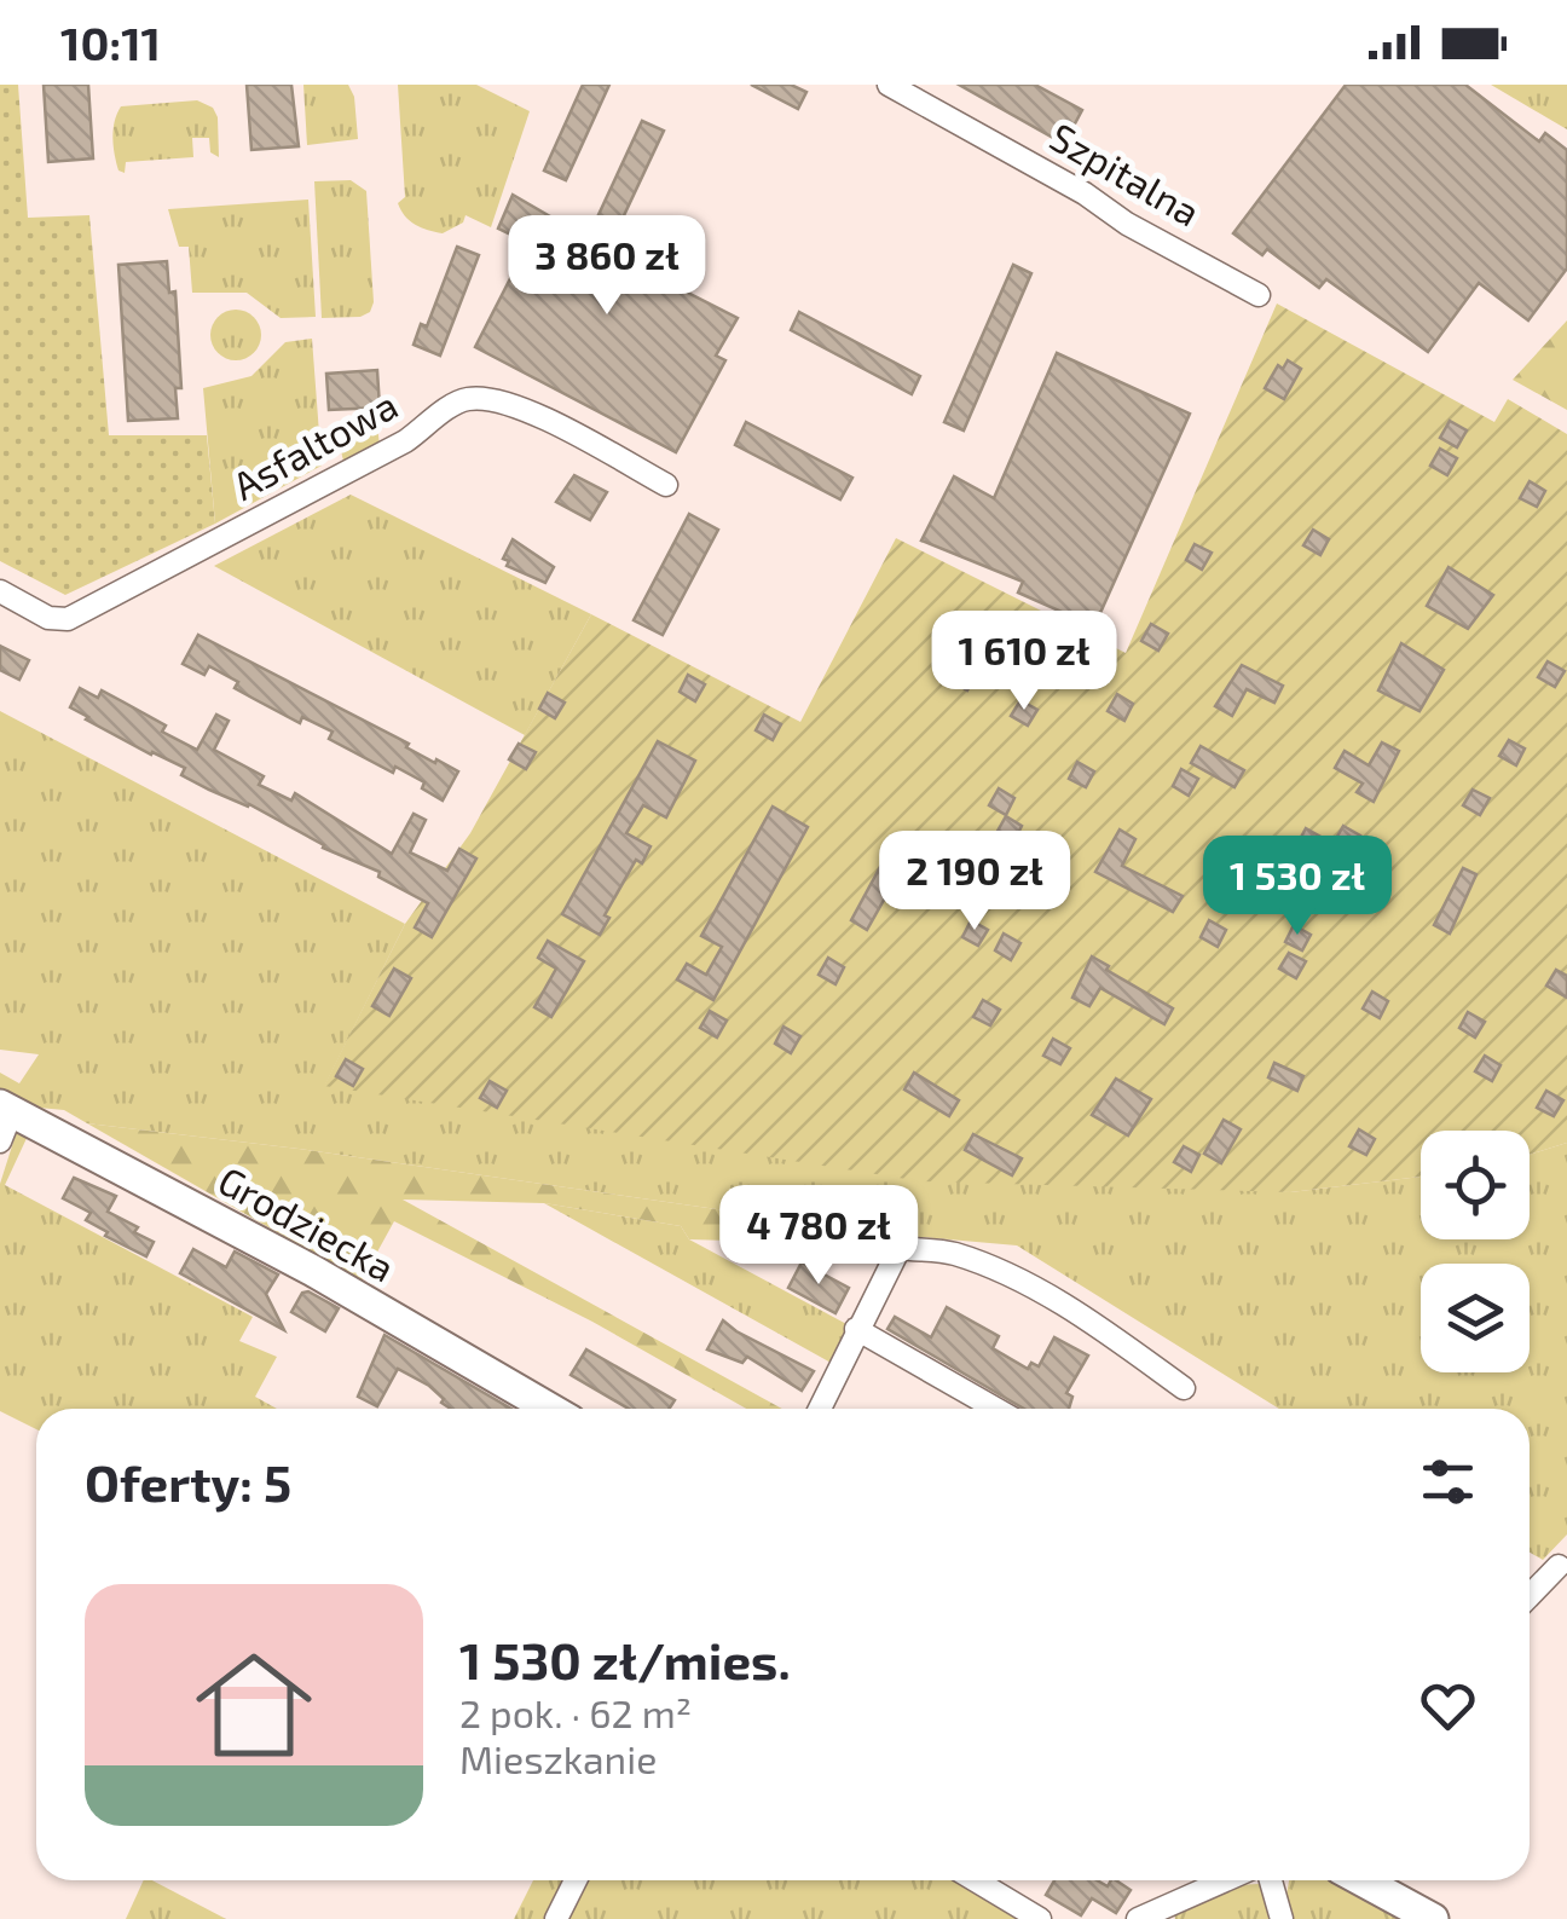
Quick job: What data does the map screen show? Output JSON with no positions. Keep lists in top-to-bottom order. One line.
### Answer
{"streets":{"street":["Szpitalna","Asfaltowa","Grodziecka"]},"page":{"status":"10:11","price":["3 860 zł","1 610 zł","2 190 zł","1 530 zł","4 780 zł"],"heading":"Oferty: 5","list":[{"name":"1 530 zł/mies.","note":"2 pok. · 62 m² · Mieszkanie"}]}}
